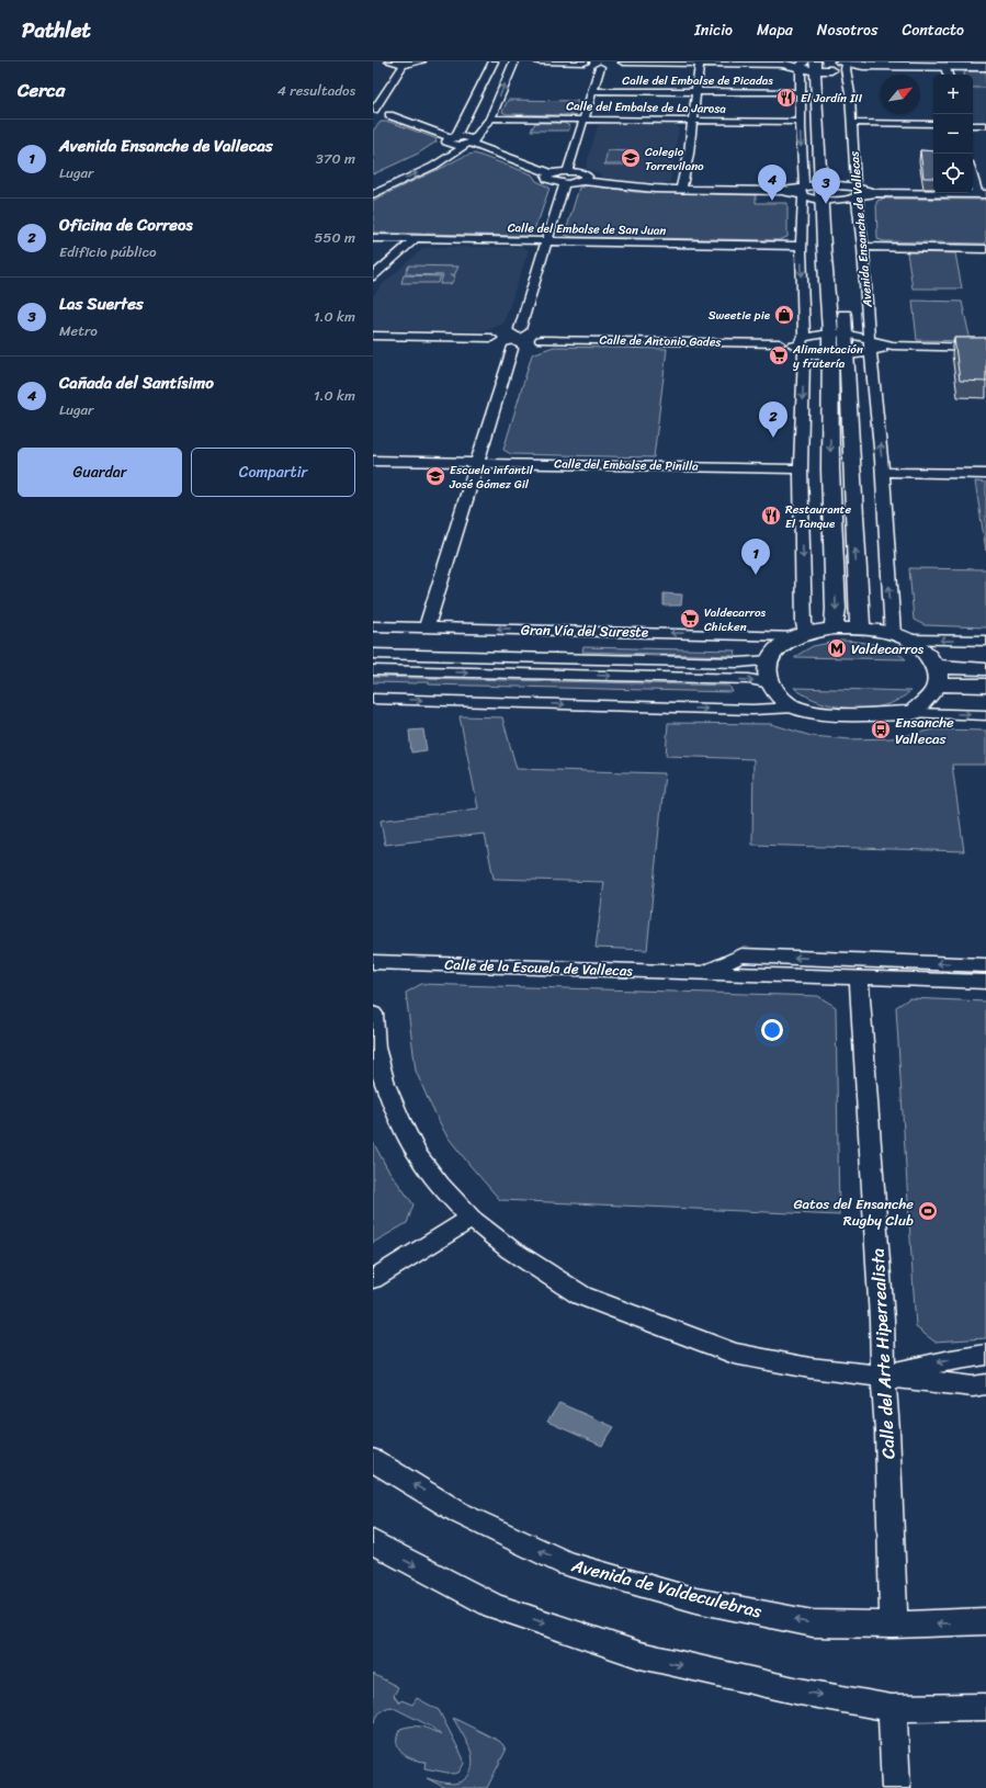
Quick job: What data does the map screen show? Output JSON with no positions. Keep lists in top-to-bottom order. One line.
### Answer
{"streets":{"main road":["Avenida Ensanche de Vallecas"],"street":["Calle del Embalse de Picadas","Calle del Embalse de La Jarosa","Calle del Embalse de San Juan","Calle de Antonio Gades","Calle del Embalse de Pinilla","Gran Vía del Sureste","Calle de la Escuela de Vallecas","Calle del Arte Hiperrealista","Avenida de Valdeculebras"]},"crossings":[["Avenida Ensanche de Vallecas","Calle de Antonio Gades"],["Calle de la Escuela de Vallecas","Calle del Arte Hiperrealista"],["Calle del Arte Hiperrealista","Avenida de Valdeculebras"]],"places":{"restaurant":["El Jardín III","Restaurante El Tanque"],"school or university":["Colegio Torrevilano","Escuela infantil José Gómez Gil"],"shop":["Sweetie pie"],"supermarket":["Alimentación y frutería","Valdecarros Chicken"],"metro station":["Valdecarros"],"bus stop":["Ensanche Vallecas"],"sports":["Gatos del Ensanche Rugby Club"]},"north":"top right","page":{"header":"Pathlet","nav":["Inicio","Mapa","Nosotros","Contacto"],"heading":["Cerca","4 resultados"],"map_buttons":["+","−"],"list":[{"mark":"1","name":"Avenida Ensanche de Vallecas","note":"Lugar","value":"370 m"},{"mark":"2","name":"Oficina de Correos","note":"Edificio público","value":"550 m"},{"mark":"3","name":"Las Suertes","note":"Metro","value":"1.0 km"},{"mark":"4","name":"Cañada del Santísimo","note":"Lugar","value":"1.0 km"}],"pins":["4","3","2","1"],"buttons":["Guardar","Compartir"]}}
